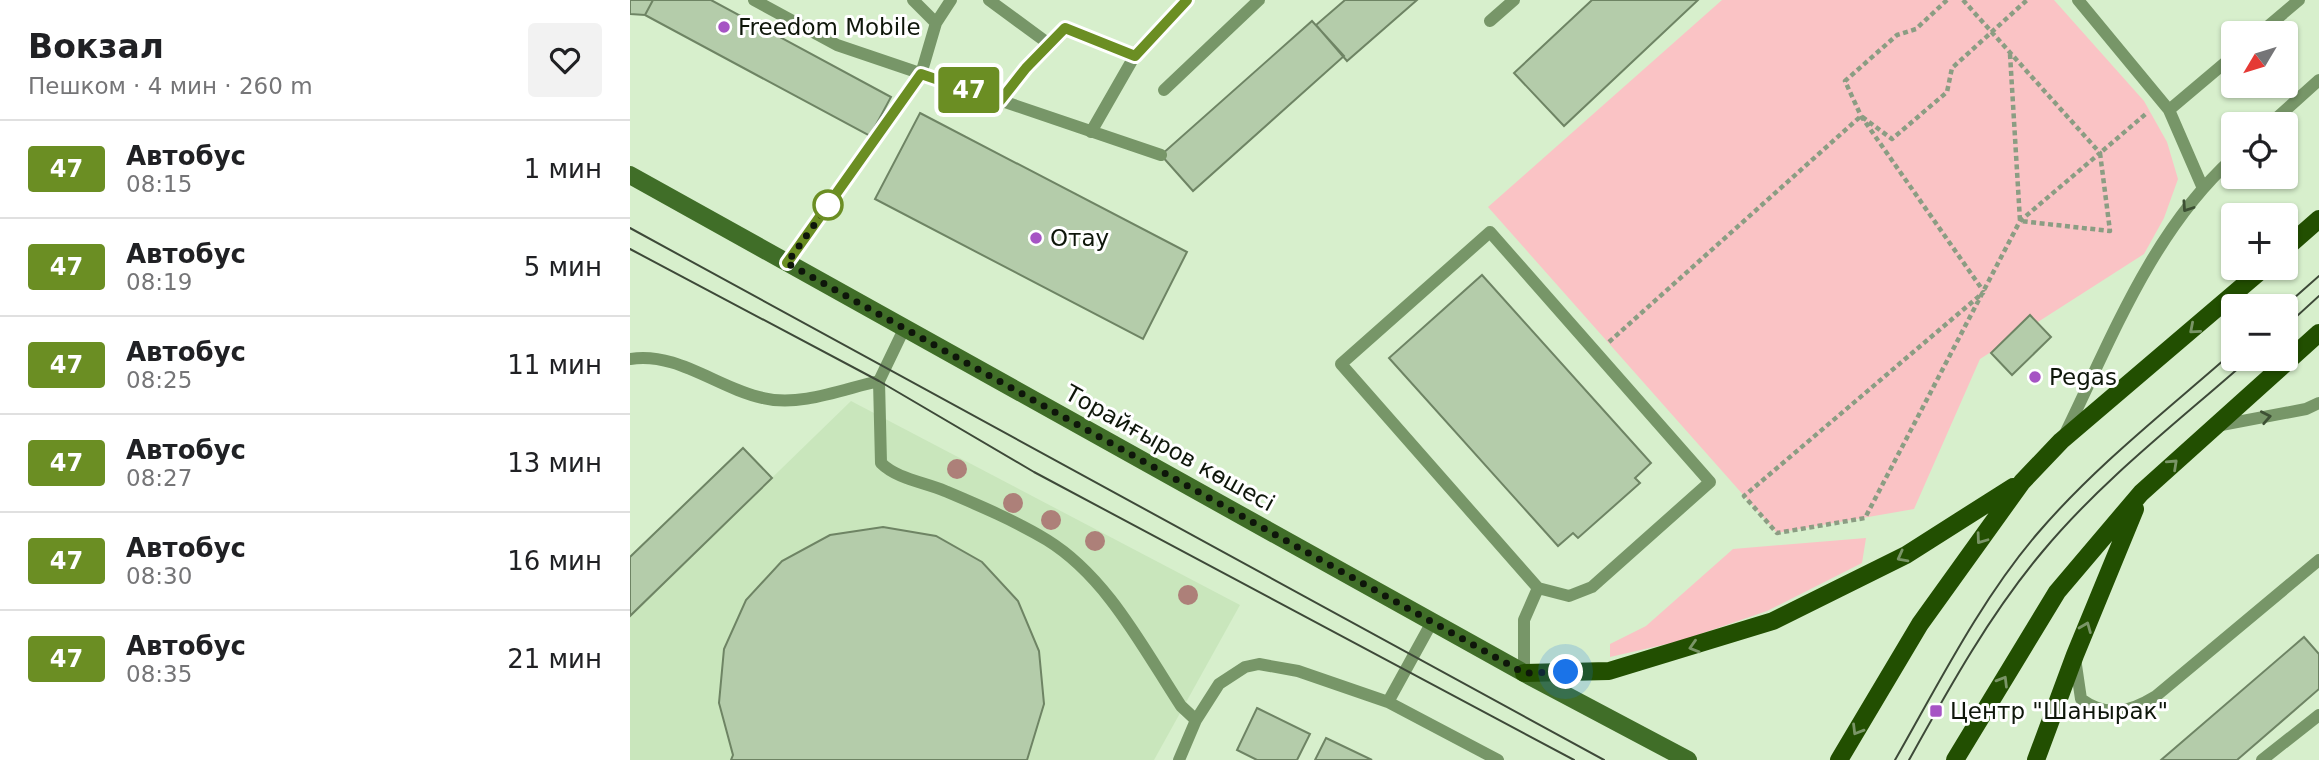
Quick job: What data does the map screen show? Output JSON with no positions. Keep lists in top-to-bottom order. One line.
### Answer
{"streets":{"main road":["Торайғыров көшесі"]},"places":{"other":["Freedom Mobile","Отау","Pegas"],"transit":["Центр \"Шанырак\""]},"lines":["bus line 47"],"north":"bottom left","page":{"heading":["Вокзал","Пешком · 4 мин · 260 m"],"on_map":"47","map_buttons":["+","−"],"list":[{"mark":"47","name":"Автобус","note":"08:15","value":"1 мин"},{"mark":"47","name":"Автобус","note":"08:19","value":"5 мин"},{"mark":"47","name":"Автобус","note":"08:25","value":"11 мин"},{"mark":"47","name":"Автобус","note":"08:27","value":"13 мин"},{"mark":"47","name":"Автобус","note":"08:30","value":"16 мин"},{"mark":"47","name":"Автобус","note":"08:35","value":"21 мин"}]}}
